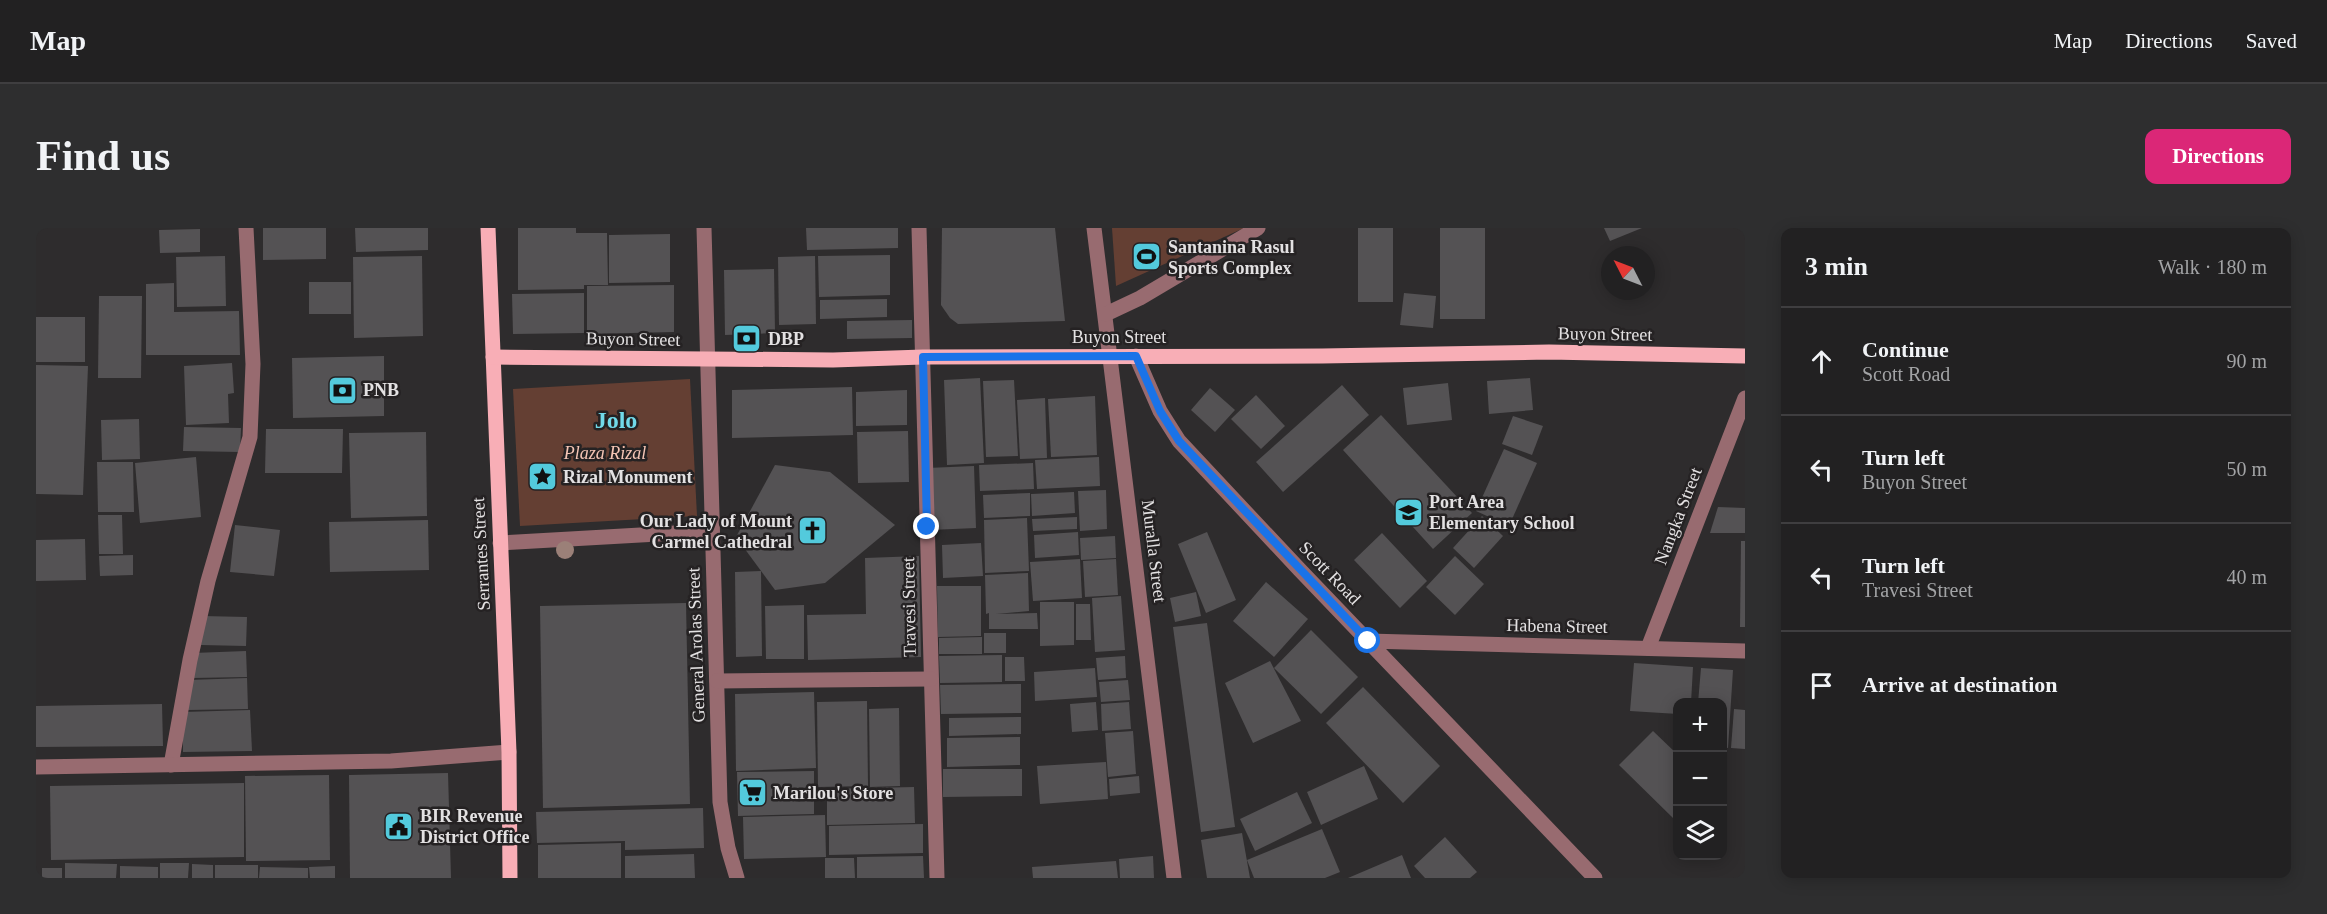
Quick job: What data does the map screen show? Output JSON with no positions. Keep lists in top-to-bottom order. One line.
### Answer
{"streets":{"main road":["Buyon Street","Serrantes Street"],"street":["Nangka Street","Muralla Street","Scott Road","Travesi Street","Habena Street","General Arolas Street"]},"crossings":[["Buyon Street","Muralla Street"],["Buyon Street","Serrantes Street"],["Buyon Street","Scott Road"],["Buyon Street","Travesi Street"],["Buyon Street","General Arolas Street"],["Nangka Street","Habena Street"],["Scott Road","Habena Street"]],"districts":["Jolo"],"parks":["Plaza Rizal"],"places":{"sports":["Santanina Rasul Sports Complex"],"bank":["DBP","PNB"],"place":["Rizal Monument"],"school or university":["Port Area Elementary School"],"church":["Our Lady of Mount Carmel Cathedral"],"supermarket":["Marilou's Store"],"public building":["BIR Revenue District Office"]},"north":"top left","page":{"header":"Map","nav":["Map","Directions","Saved"],"buttons":"Directions","title":"Find us","heading":["3 min","Walk · 180 m"],"list":[["Continue","Scott Road","90 m"],["Turn left","Buyon Street","50 m"],["Turn left","Travesi Street","40 m"],"Arrive at destination"],"map_buttons":["+","−"]}}
